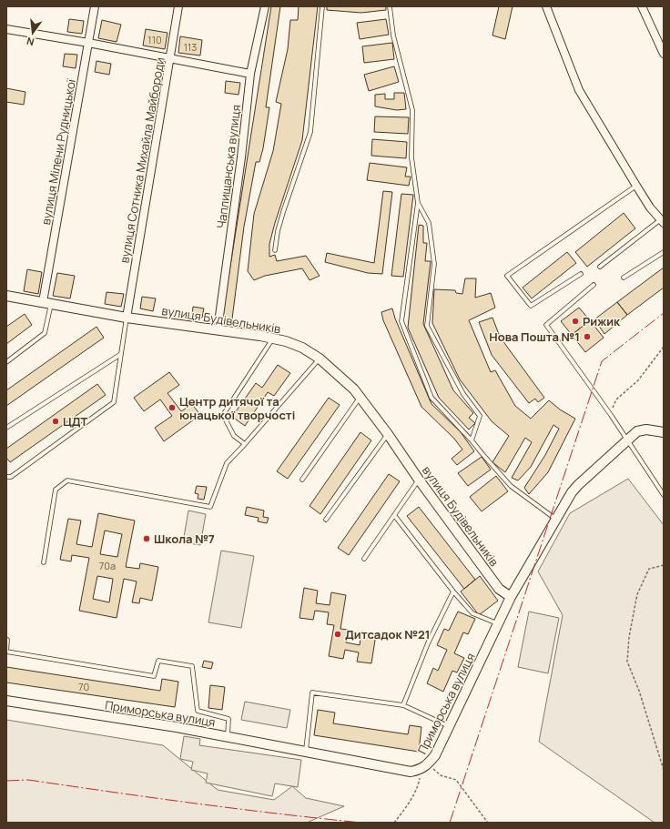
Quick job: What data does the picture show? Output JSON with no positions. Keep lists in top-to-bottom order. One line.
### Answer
{"streets":{"street":["вулиця Мілени Рудницької","вулиця Сотника Михайла Майбороди","Чаплищанська вулиця","вулиця Будівельників","Приморська вулиця"]},"crossings":[["вулиця Мілени Рудницької","вулиця Будівельників"],["вулиця Сотника Михайла Майбороди","вулиця Будівельників"],["Чаплищанська вулиця","вулиця Будівельників"],["вулиця Будівельників","Приморська вулиця"]],"places":["Рижик","Нова Пошта №1","Центр дитячої та юнацької творчості","ЦДТ","Школа №7","Дитсадок №21"],"house_numbers":["110","113","70а","70"],"north":"bottom"}
